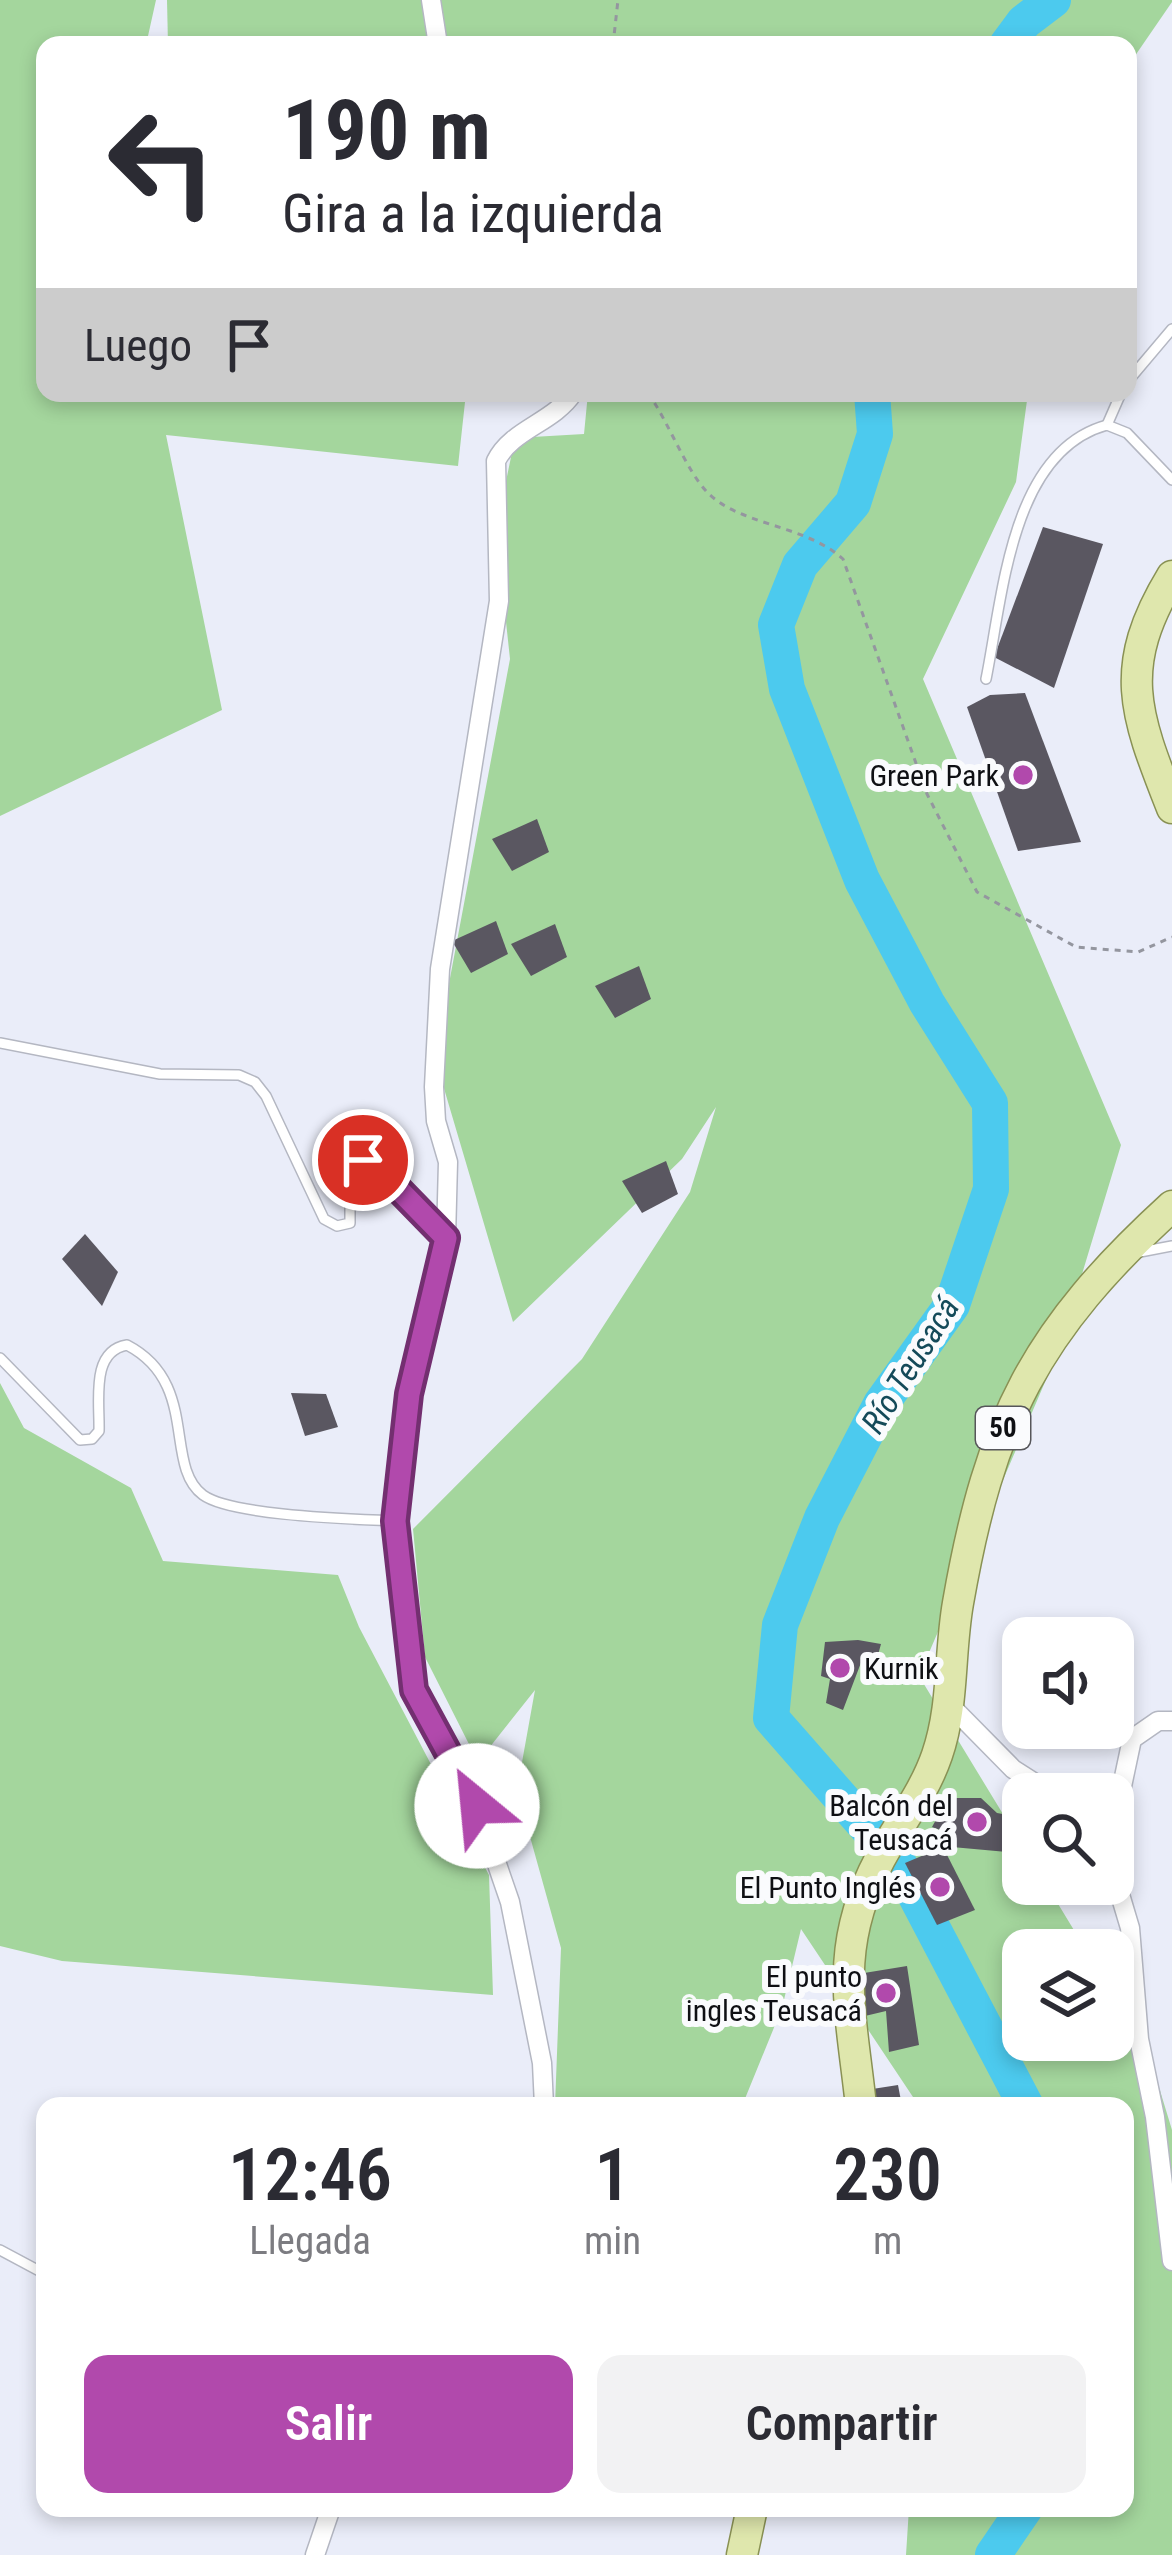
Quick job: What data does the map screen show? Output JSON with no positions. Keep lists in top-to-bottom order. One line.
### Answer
{"streets":{"main road":["50"]},"water":["Río Teusacá"],"places":["Green Park","Kurnik","Balcón del Teusacá","El Punto Inglés","El punto ingles Teusacá"],"page":{"turn":["190 m","Gira a la izquierda"],"then":"Luego","eta":["12:46","Llegada","1","min","230","m"],"buttons":["Salir","Compartir"]}}
